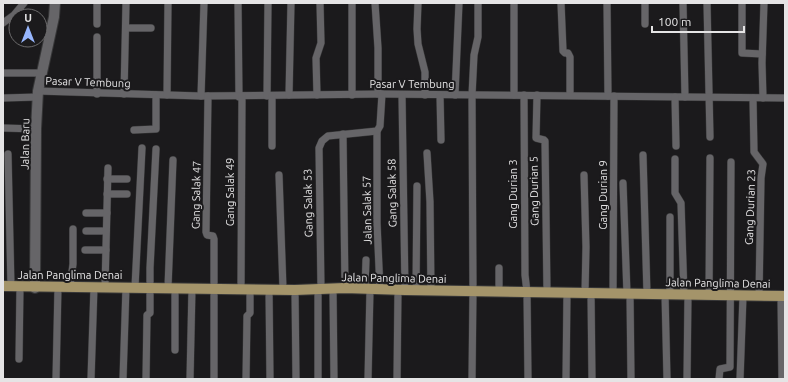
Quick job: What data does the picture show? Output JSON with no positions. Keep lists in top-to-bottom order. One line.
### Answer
{"streets":{"main road":["Jalan Baru","Jalan Panglima Denai"],"street":["Pasar V Tembung","Gang Durian 5","Gang Salak 49","Gang Salak 58","Gang Durian 3","Gang Salak 47","Gang Durian 9","Gang Salak 53","Gang Durian 23","Jalan Salak 57"]},"crossings":[["Pasar V Tembung","Jalan Baru"],["Pasar V Tembung","Gang Durian 5"],["Pasar V Tembung","Gang Salak 49"],["Pasar V Tembung","Gang Salak 58"],["Pasar V Tembung","Gang Durian 3"],["Pasar V Tembung","Gang Salak 47"],["Pasar V Tembung","Gang Durian 9"],["Pasar V Tembung","Gang Durian 23"],["Pasar V Tembung","Jalan Salak 57"],["Jalan Baru","Jalan Panglima Denai"],["Gang Durian 5","Jalan Panglima Denai"],["Gang Salak 49","Jalan Panglima Denai"],["Gang Salak 58","Jalan Panglima Denai"],["Gang Durian 3","Jalan Panglima Denai"],["Gang Salak 47","Jalan Panglima Denai"],["Gang Durian 9","Jalan Panglima Denai"],["Gang Salak 53","Jalan Salak 57"],["Gang Salak 53","Jalan Panglima Denai"],["Gang Durian 23","Jalan Panglima Denai"],["Jalan Salak 57","Jalan Panglima Denai"]],"scale_bar":"100 m","north":"top"}
